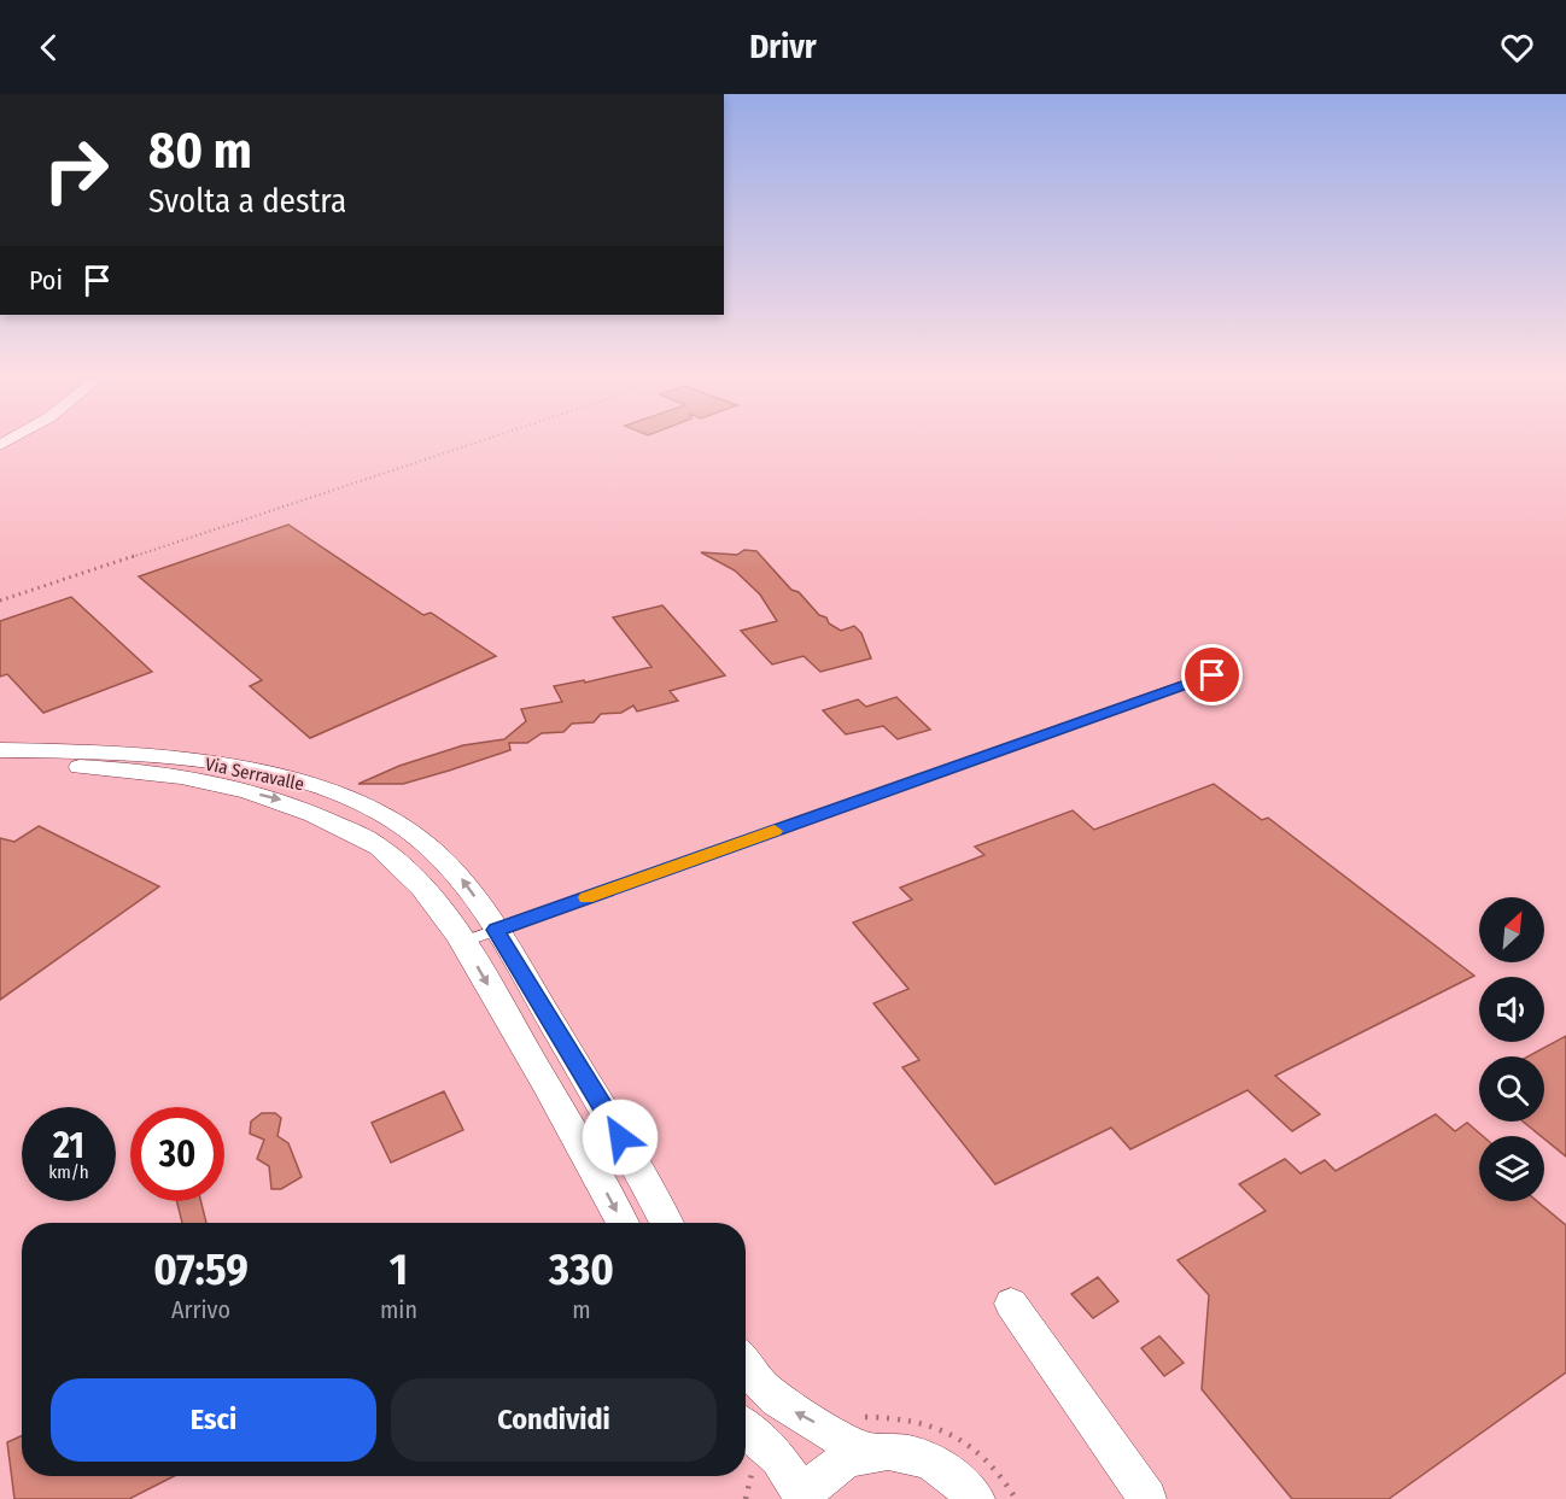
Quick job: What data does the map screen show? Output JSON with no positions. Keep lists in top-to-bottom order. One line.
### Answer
{"streets":{"street":["Via Serravalle"]},"north":"top right","page":{"header":"Drivr","turn":["80 m","Svolta a destra"],"then":"Poi","speed":"21 km/h","limit":"30","eta":["07:59","Arrivo","1","min","330","m"],"buttons":["Esci","Condividi"]}}
